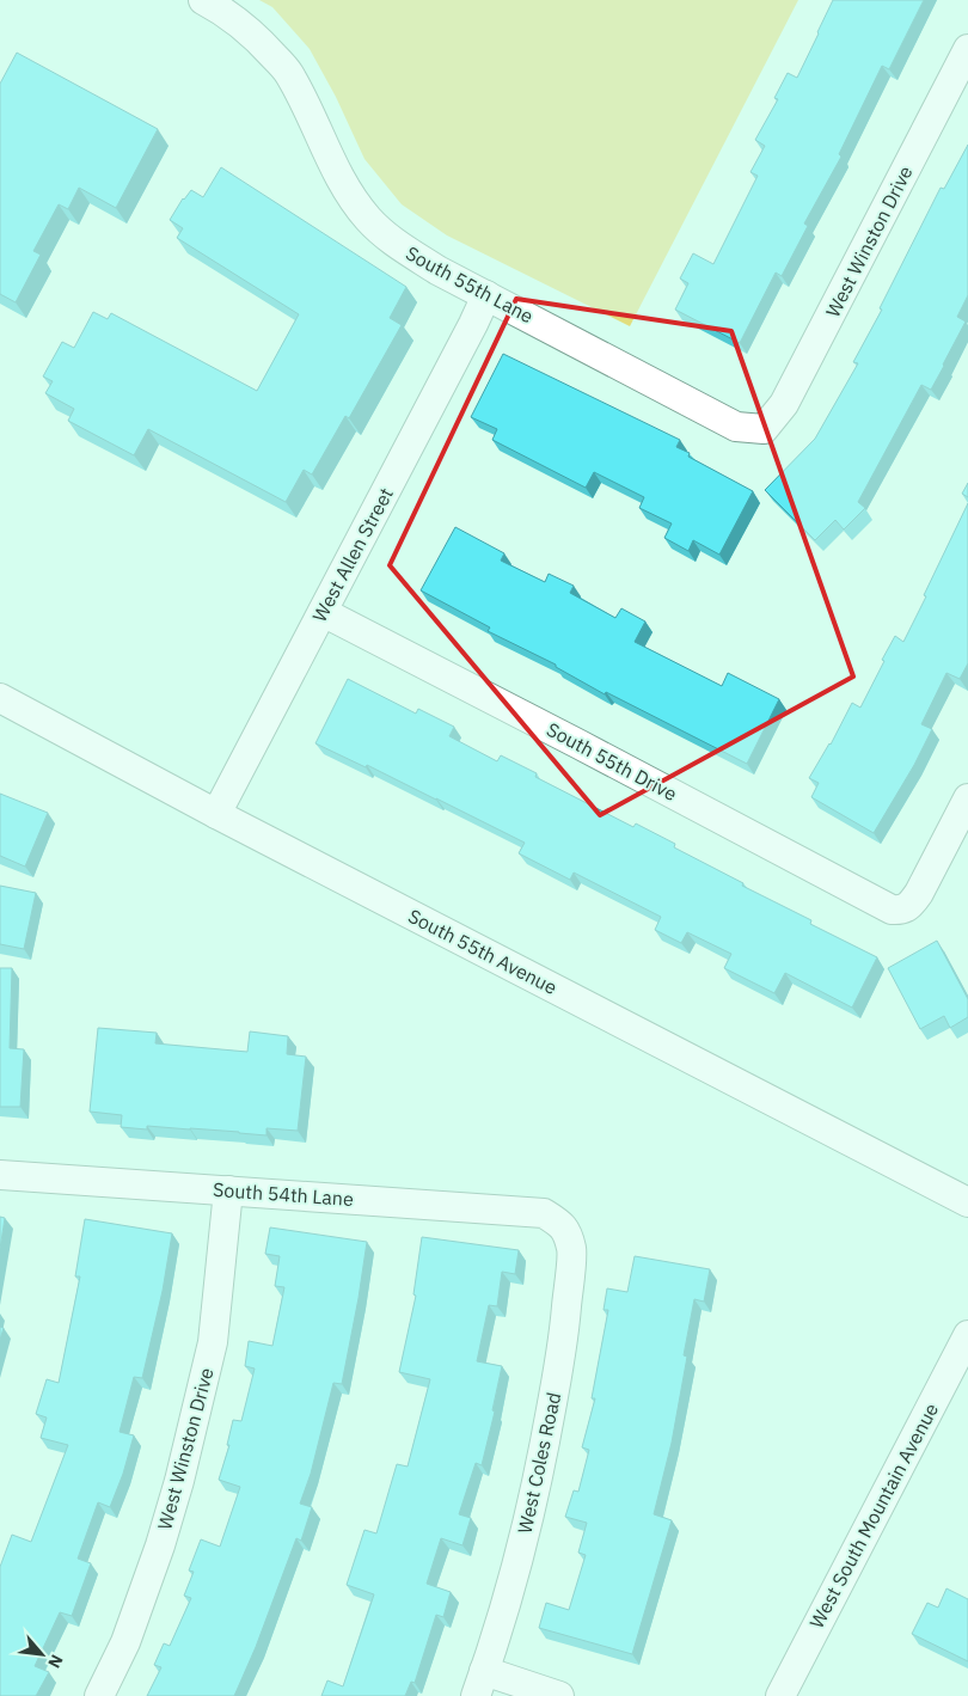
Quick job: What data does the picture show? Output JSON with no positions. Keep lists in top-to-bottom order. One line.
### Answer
{"streets":{"street":["West Winston Drive","South 55th Lane","West Allen Street","South 55th Drive","South 55th Avenue","South 54th Lane","West Coles Road","West South Mountain Avenue"]},"crossings":[["West Winston Drive","South 55th Lane"],["West Winston Drive","South 54th Lane"],["South 55th Lane","West Allen Street"],["West Allen Street","South 55th Drive"],["West Allen Street","South 55th Avenue"],["South 54th Lane","West Coles Road"]],"north":"bottom right"}
